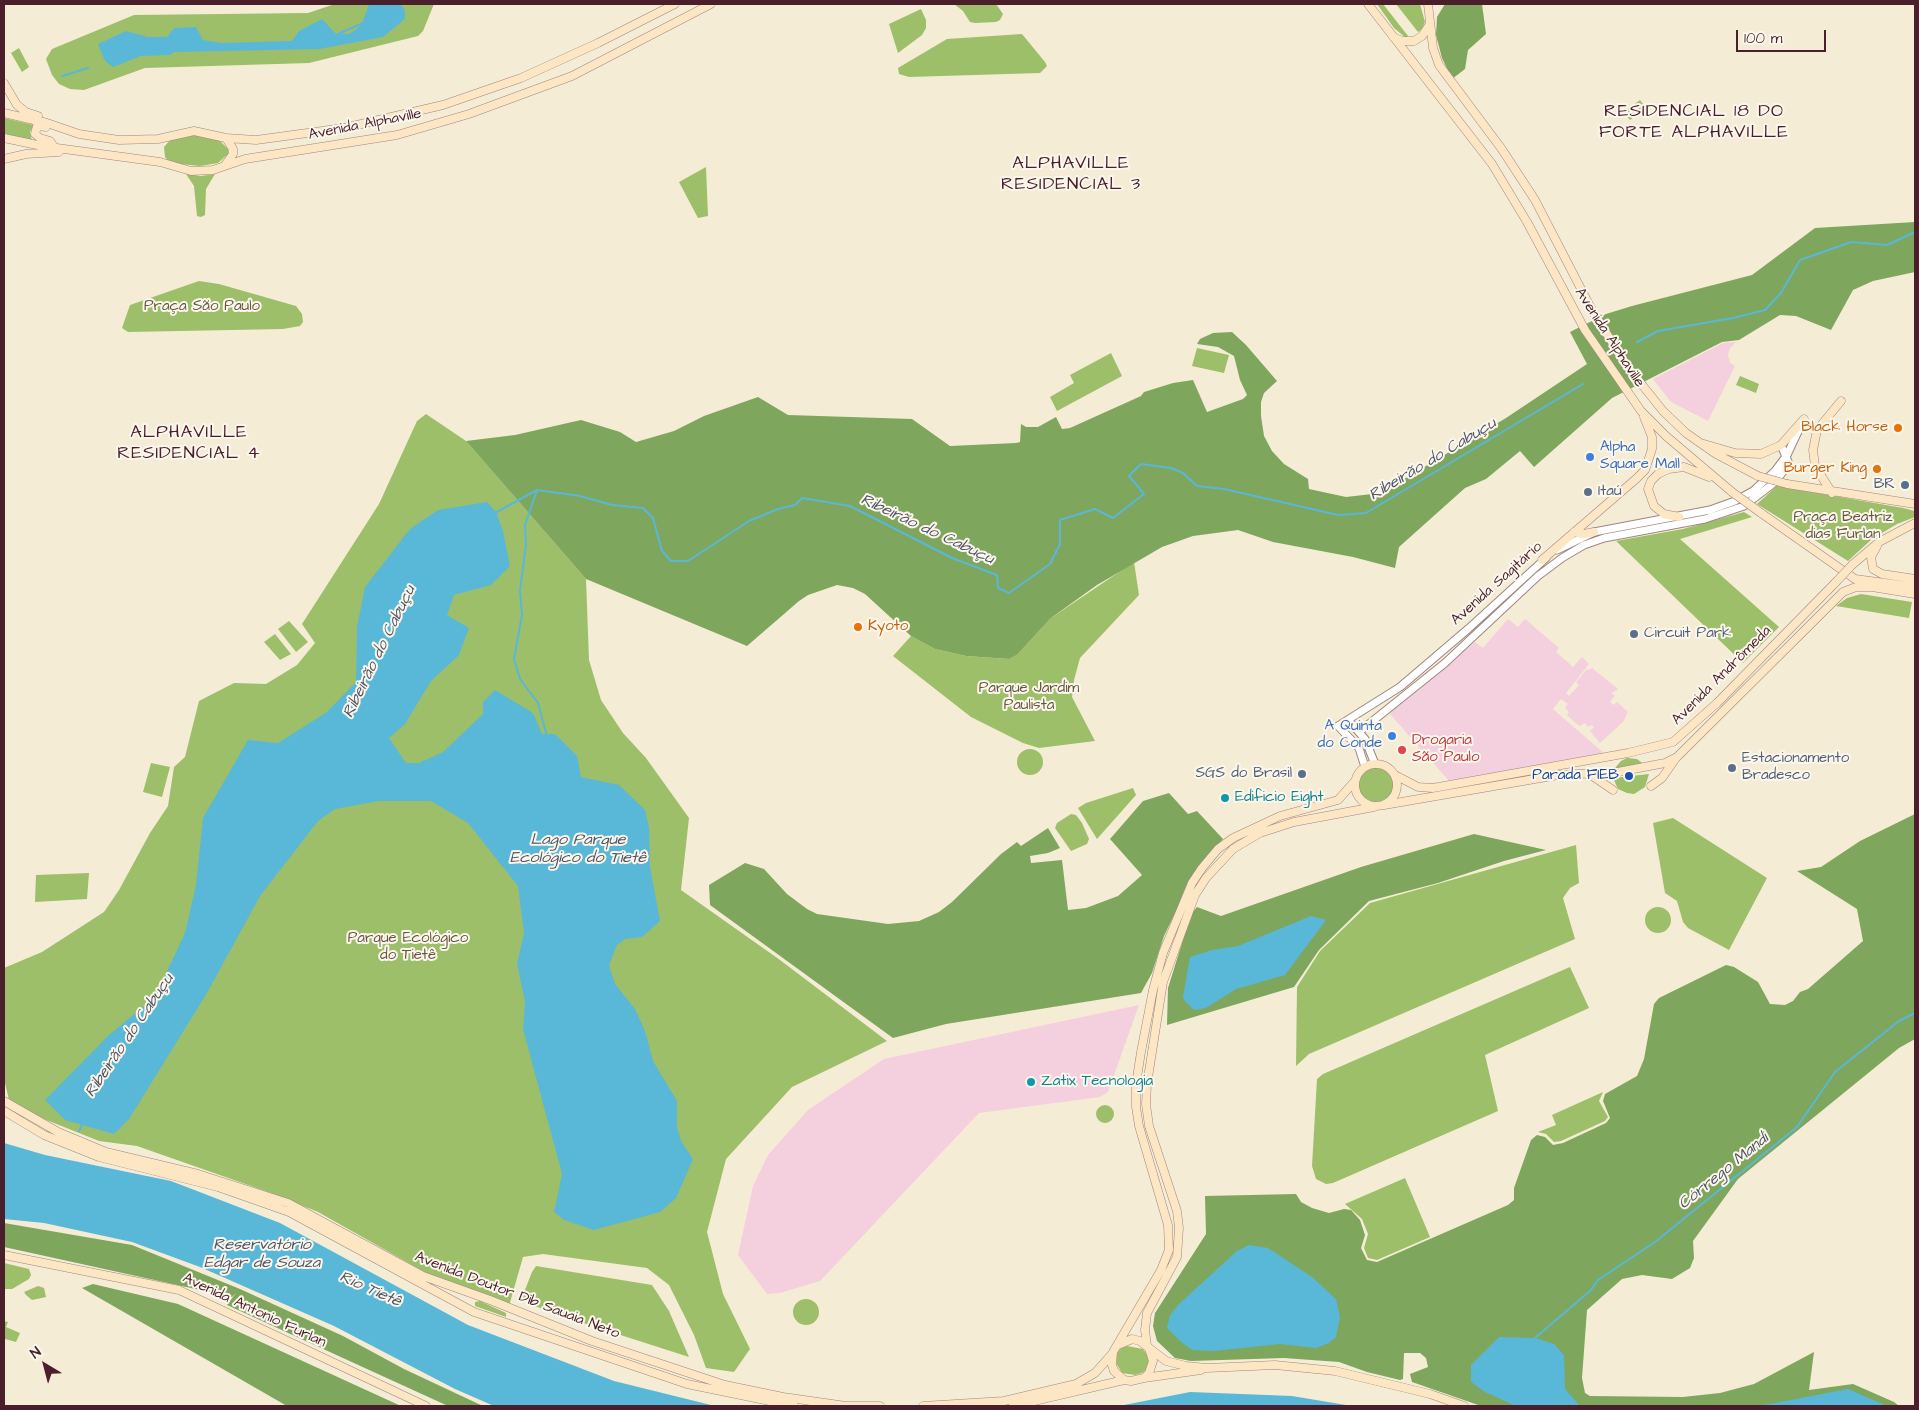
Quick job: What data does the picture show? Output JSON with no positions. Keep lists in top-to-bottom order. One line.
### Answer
{"streets":{"main road":["Avenida Alphaville","Avenida Andrômeda","Avenida Doutor Dib Sauaia Neto","Avenida Antonio Furlan"],"street":["Avenida Sagitário"]},"crossings":[["Avenida Sagitário","Avenida Andrômeda"]],"districts":["RESIDENCIAL 18 DO FORTE ALPHAVILLE","ALPHAVILLE RESIDENCIAL 3","ALPHAVILLE RESIDENCIAL 4"],"water":["Ribeirão do Cabuçu","Lago Parque Ecológico do Tietê","Córrego Mandi","Reservatório Edgar de Souza","Rio Tietê"],"parks":["Praça São Paulo","Praça Beatriz dias Furlan","Parque Jardim Paulista","Parque Ecológico do Tietê"],"places":["Black Horse","Alpha Square Mall","Burger King","BR","Itaú","Kyoto","Circuit Park","A Quinta do Conde","Drogaria São Paulo","Estacionamento Bradesco","SGS do Brasil","Parada FIEB","Edificio Eight","Zatix Tecnologia"],"scale_bar":"100 m","north":"top left"}
